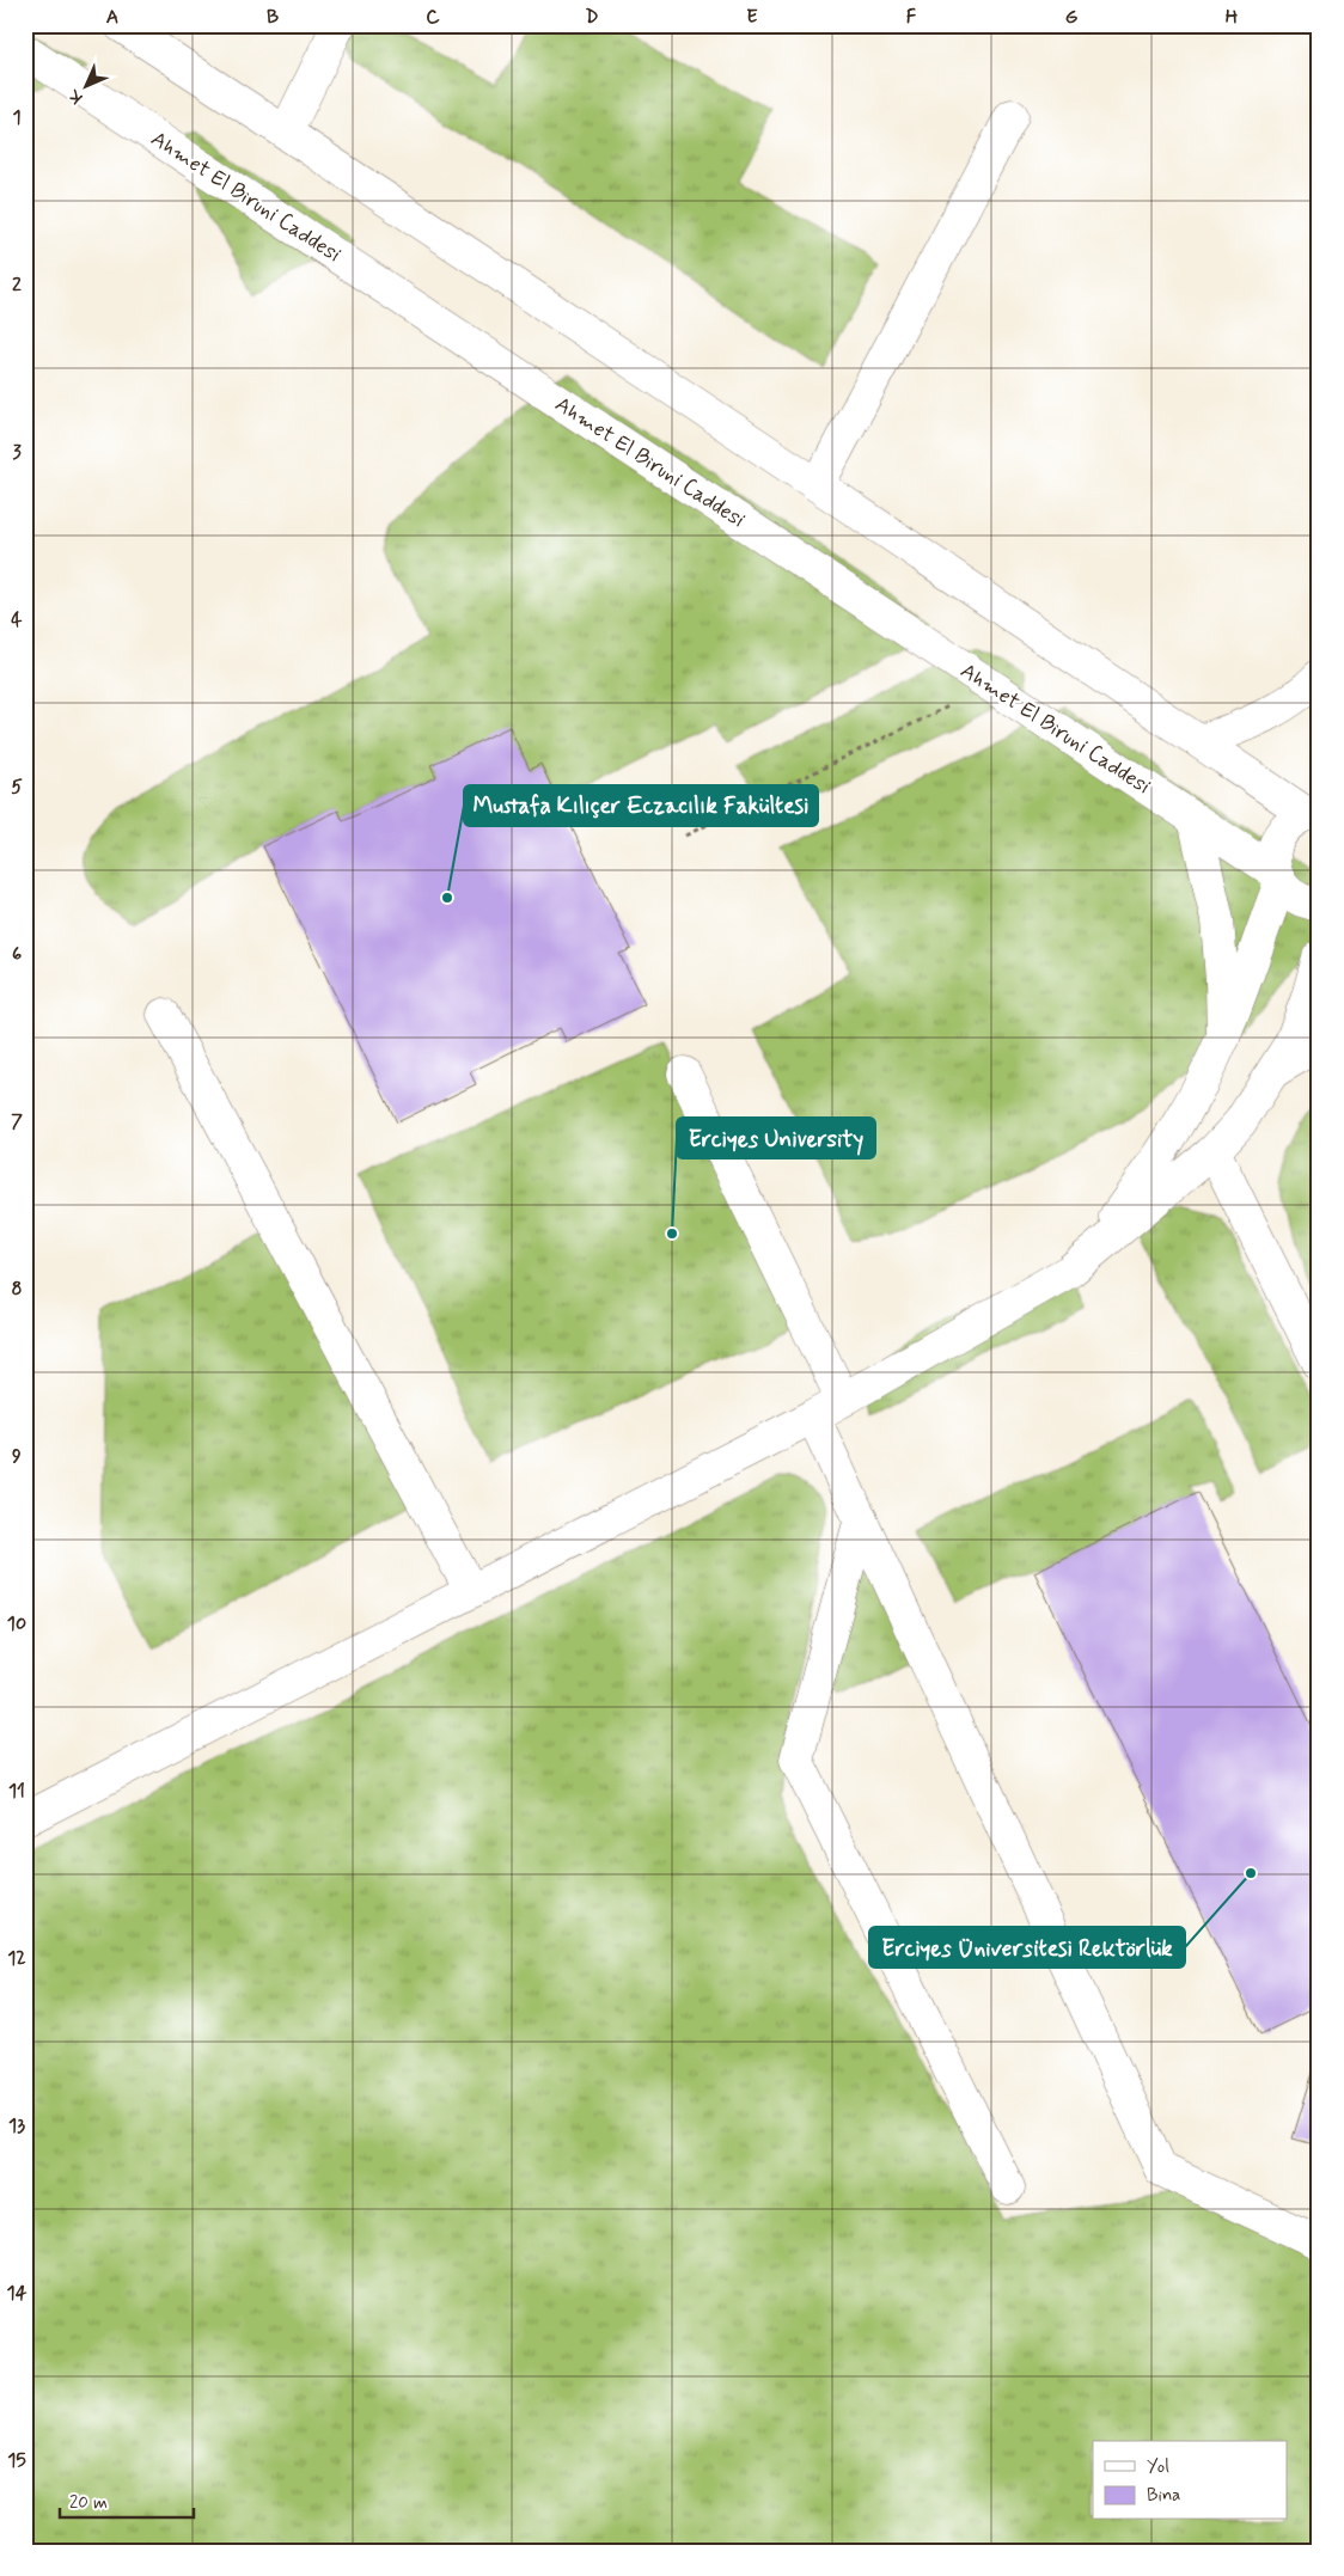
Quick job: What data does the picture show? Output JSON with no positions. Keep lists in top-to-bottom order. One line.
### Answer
{"streets":{"street":["Ahmet El Biruni Caddesi"]},"places":["Mustafa Kılıçer Eczacılık Fakültesi","Erciyes University","Erciyes Üniversitesi Rektörlük"],"legend":["Yol","Bina"],"scale_bar":"20 m","north":"bottom left","grid":{"columns":["A","B","C","D","E","F","G","H"],"rows":["1","2","3","4","5","6","7","8","9","10","11","12","13","14","15"]}}
